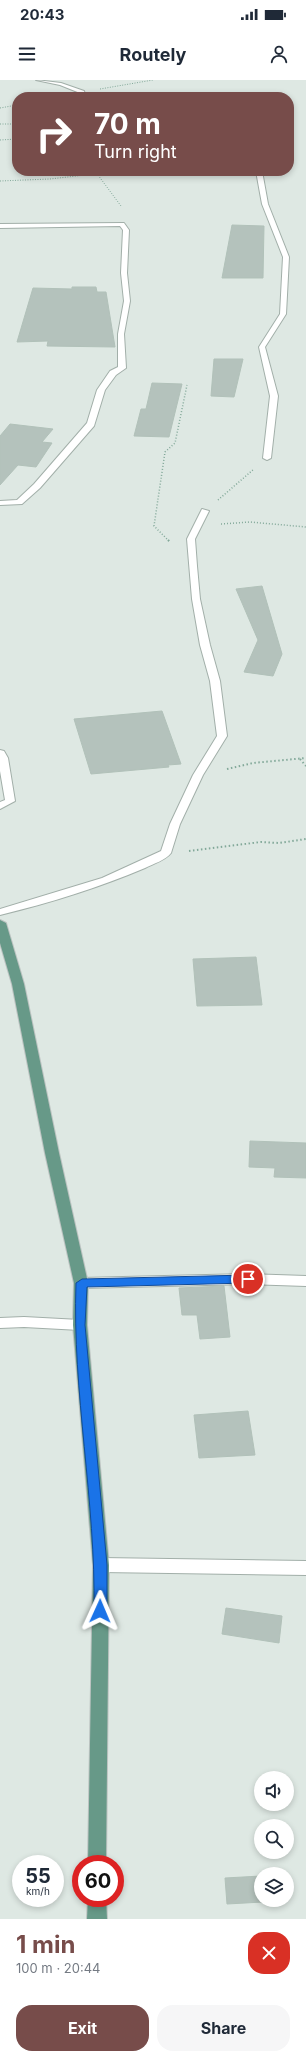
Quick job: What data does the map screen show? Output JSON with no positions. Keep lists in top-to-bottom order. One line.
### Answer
{"page":{"status":"20:43","header":"Routely","turn":["70 m","Turn right"],"speed":"55 km/h","limit":"60","heading":["1 min","100 m · 20:44"],"buttons":["Exit","Share"]}}
